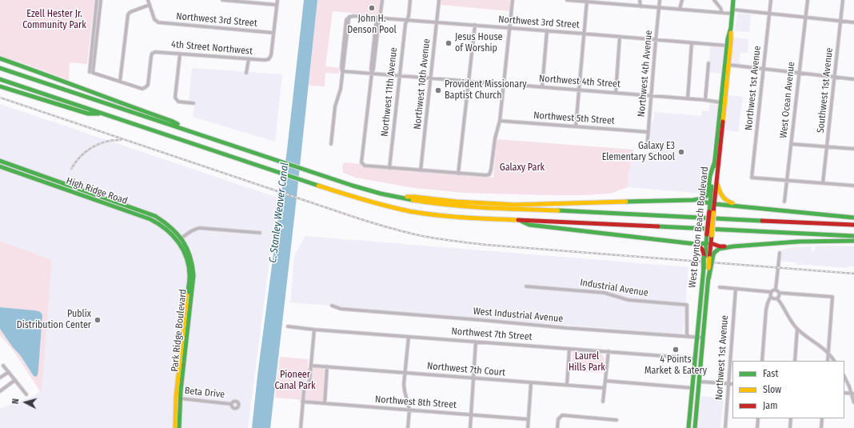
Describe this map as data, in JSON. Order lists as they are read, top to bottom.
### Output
{
  "streets": {
    "main road": ["High Ridge Road", "West Boynton Beach Boulevard", "Park Ridge Boulevard"],
    "street": [
      "Northwest 3rd Street",
      "4th Street Northwest",
      "Northwest 4th Avenue",
      "Northwest 4th Street",
      "Northwest 10th Avenue",
      "Northwest 1st Avenue",
      "Southwest 1st Avenue",
      "Northwest 11th Avenue",
      "West Ocean Avenue",
      "Northwest 5th Street",
      "Industrial Avenue",
      "West Industrial Avenue",
      "Northwest 7th Street",
      "Northwest 7th Court",
      "Beta Drive",
      "Northwest 8th Street"
    ]
  },
  "crossings": [
    ["Northwest 3rd Street", "4th Street Northwest"],
    ["Northwest 3rd Street", "Northwest 4th Avenue"],
    ["Northwest 3rd Street", "Northwest 4th Street"],
    ["Northwest 3rd Street", "Northwest 10th Avenue"],
    ["Northwest 3rd Street", "Northwest 11th Avenue"],
    ["Northwest 3rd Street", "West Boynton Beach Boulevard"],
    ["Northwest 4th Avenue", "Northwest 4th Street"],
    ["Northwest 4th Avenue", "Northwest 5th Street"],
    ["Northwest 4th Street", "Northwest 10th Avenue"],
    ["Northwest 4th Street", "Northwest 11th Avenue"],
    ["Northwest 4th Street", "West Boynton Beach Boulevard"],
    ["Northwest 1st Avenue", "West Ocean Avenue"],
    ["High Ridge Road", "Park Ridge Boulevard"],
    ["West Boynton Beach Boulevard", "West Industrial Avenue"],
    ["West Boynton Beach Boulevard", "Northwest 7th Street"],
    ["Industrial Avenue", "West Industrial Avenue"],
    ["Park Ridge Boulevard", "Beta Drive"]
  ],
  "water": ["C. Stanley Weaver Canal"],
  "parks": [
    "Ezell Hester Jr. Community Park",
    "Galaxy Park",
    "Laurel Hills Park",
    "Pioneer Canal Park"
  ],
  "places": [
    "John H. Denson Pool",
    "Jesus House of Worship",
    "Provident Missionary Baptist Church",
    "Galaxy E3 Elementary School",
    "Publix Distribution Center",
    "4 Points Market & Eatery"
  ],
  "legend": ["Fast", "Slow", "Jam"],
  "north": "left"
}
